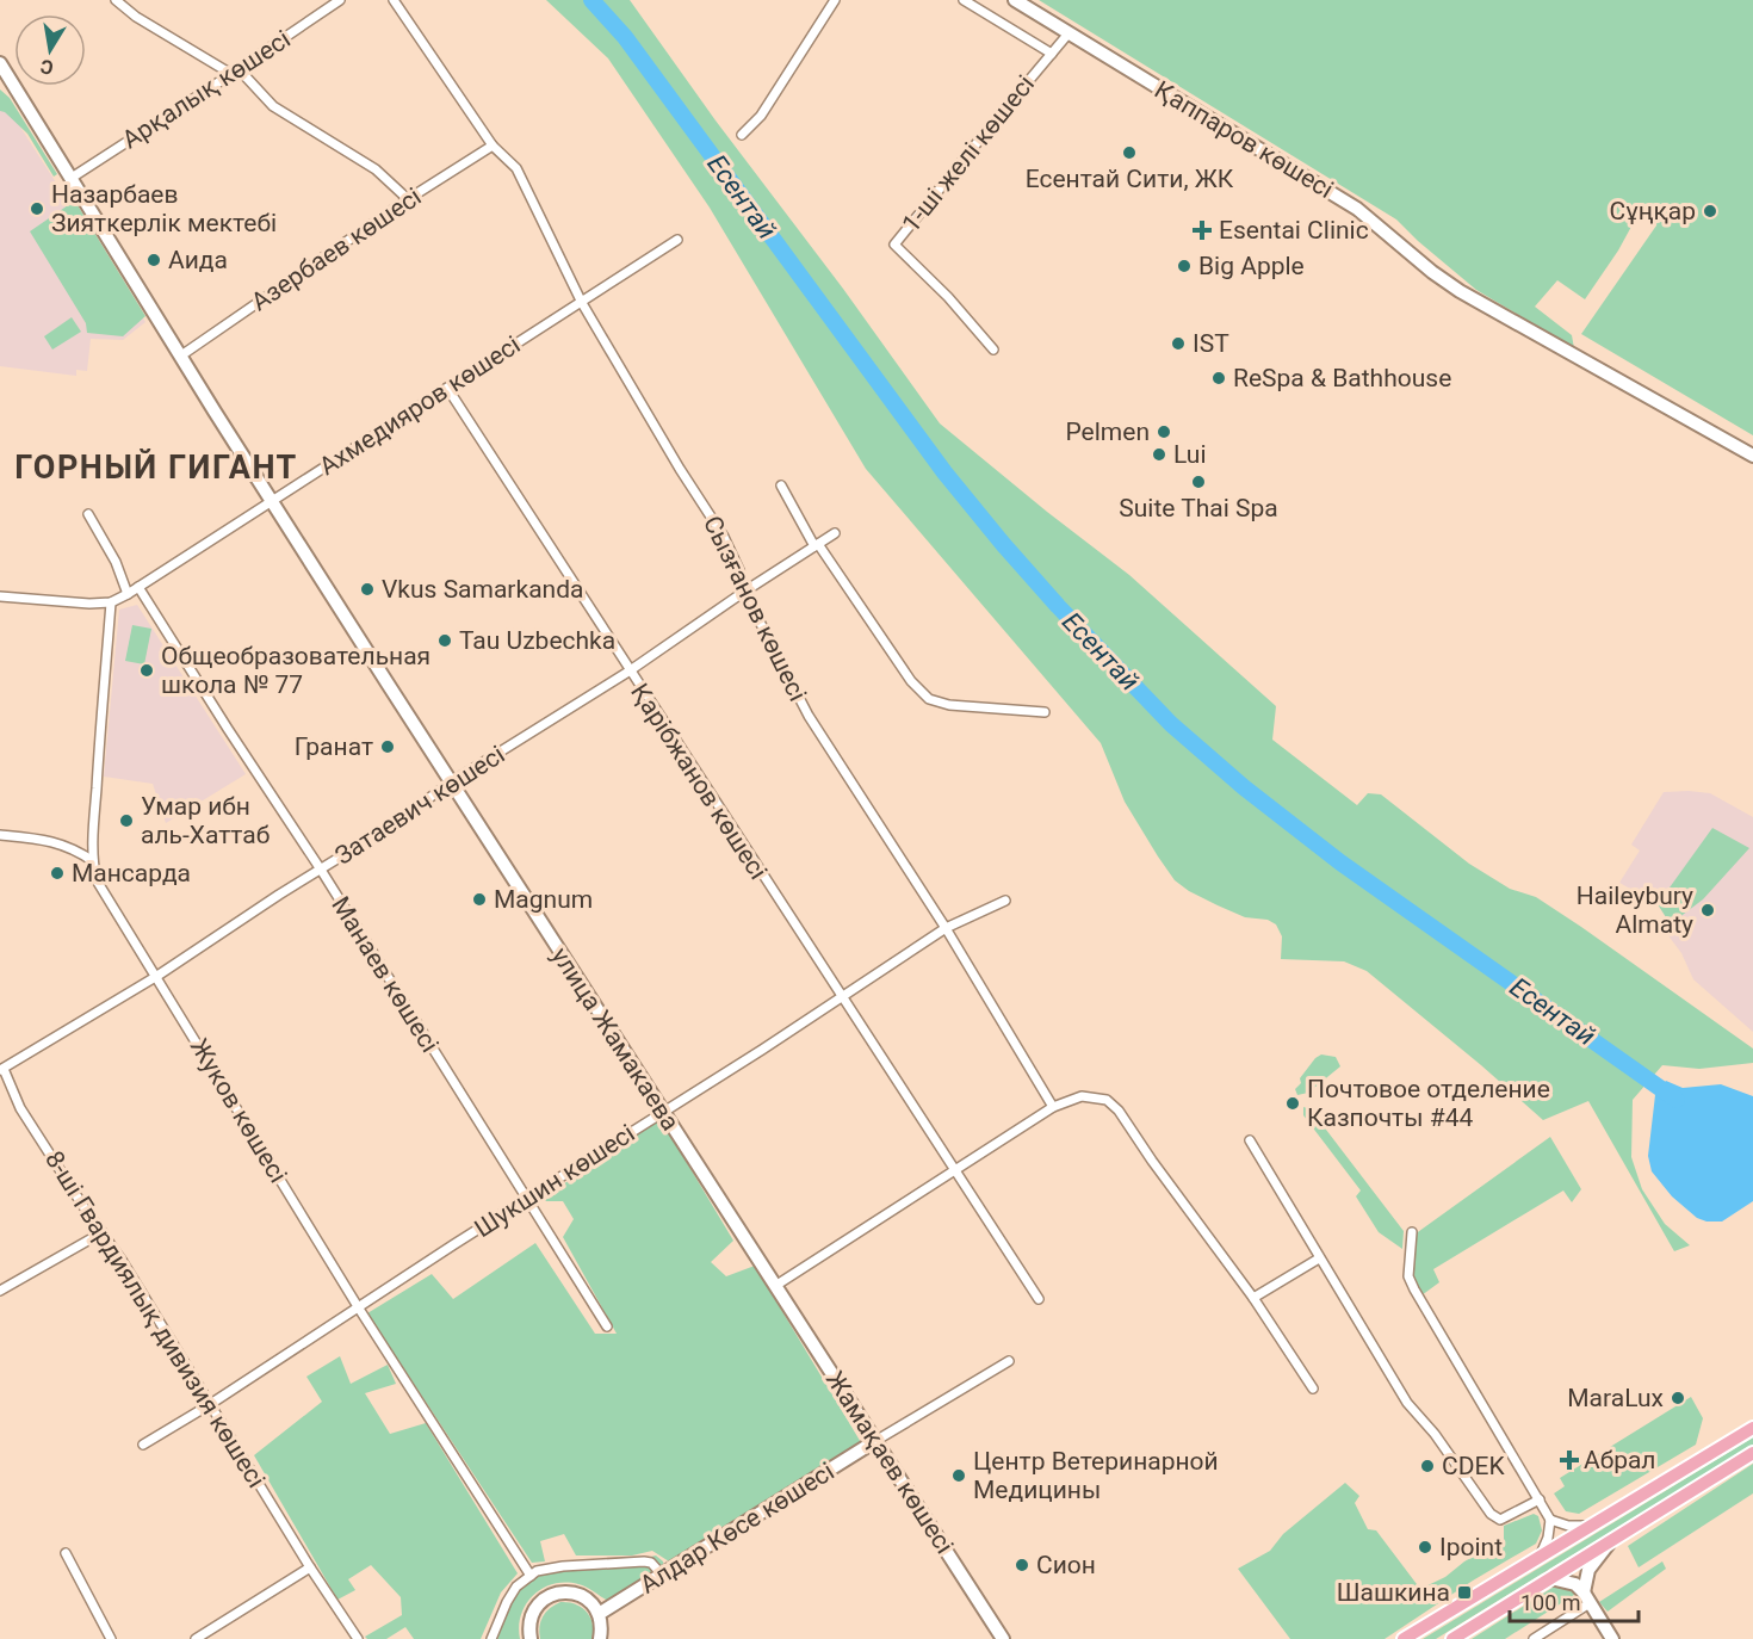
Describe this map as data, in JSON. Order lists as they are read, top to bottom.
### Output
{
  "streets": {
    "street": [
      "Арқалық көшесі",
      "Қаппаров көшесі",
      "1-ші желі көшесі",
      "Азербаев көшесі",
      "Ахмедияров көшесі",
      "Сызғанов көшесі",
      "Қарібжанов көшесі",
      "Затаевич көшесі",
      "Манаев көшесі",
      "улица Жамакаева",
      "Жуков көшесі",
      "Шукшин көшесі",
      "8-ші Гвардиялық дивизия көшесі",
      "Жамақаев көшесі",
      "Алдар Көсе көшесі"
    ]
  },
  "crossings": [
    ["Арқалық көшесі", "улица Жамакаева"],
    ["Азербаев көшесі", "Сызғанов көшесі"],
    ["Азербаев көшесі", "улица Жамакаева"],
    ["Ахмедияров көшесі", "Сызғанов көшесі"],
    ["Ахмедияров көшесі", "Қарібжанов көшесі"],
    ["Ахмедияров көшесі", "Манаев көшесі"],
    ["Ахмедияров көшесі", "улица Жамакаева"],
    ["Ахмедияров көшесі", "Жуков көшесі"],
    ["Сызғанов көшесі", "Затаевич көшесі"],
    ["Сызғанов көшесі", "Шукшин көшесі"],
    ["Қарібжанов көшесі", "Затаевич көшесі"],
    ["Қарібжанов көшесі", "Шукшин көшесі"],
    ["Затаевич көшесі", "Манаев көшесі"],
    ["Затаевич көшесі", "улица Жамакаева"],
    ["Затаевич көшесі", "Жуков көшесі"],
    ["Затаевич көшесі", "8-ші Гвардиялық дивизия көшесі"],
    ["Манаев көшесі", "Шукшин көшесі"],
    ["улица Жамакаева", "Шукшин көшесі"],
    ["улица Жамакаева", "Жамақаев көшесі"],
    ["Жуков көшесі", "Шукшин көшесі"],
    ["Шукшин көшесі", "8-ші Гвардиялық дивизия көшесі"],
    ["Жамақаев көшесі", "Алдар Көсе көшесі"]
  ],
  "districts": ["ГОРНЫЙ ГИГАНТ"],
  "water": ["Есентай"],
  "places": {
    "other": [
      "Есентай Сити, ЖК",
      "Назарбаев Зияткерлік мектебі",
      "Сұңқар",
      "Аида",
      "Big Apple",
      "IST",
      "ReSpa & Bathhouse",
      "Pelmen",
      "Lui",
      "Suite Thai Spa",
      "Vkus Samarkanda",
      "Tau Uzbechka",
      "Общеобразовательная школа № 77",
      "Гранат",
      "Умар ибн аль-Хаттаб",
      "Мансарда",
      "Magnum",
      "Haileybury Almaty",
      "Почтовое отделение Казпочты #44",
      "MaraLux",
      "CDEK",
      "Центр Ветеринарной Медицины",
      "Ipoint",
      "Сион"
    ],
    "health": ["Esentai Clinic", "Абрал"],
    "transit": ["Шашкина"]
  },
  "scale_bar": "100 m",
  "north": "bottom"
}
